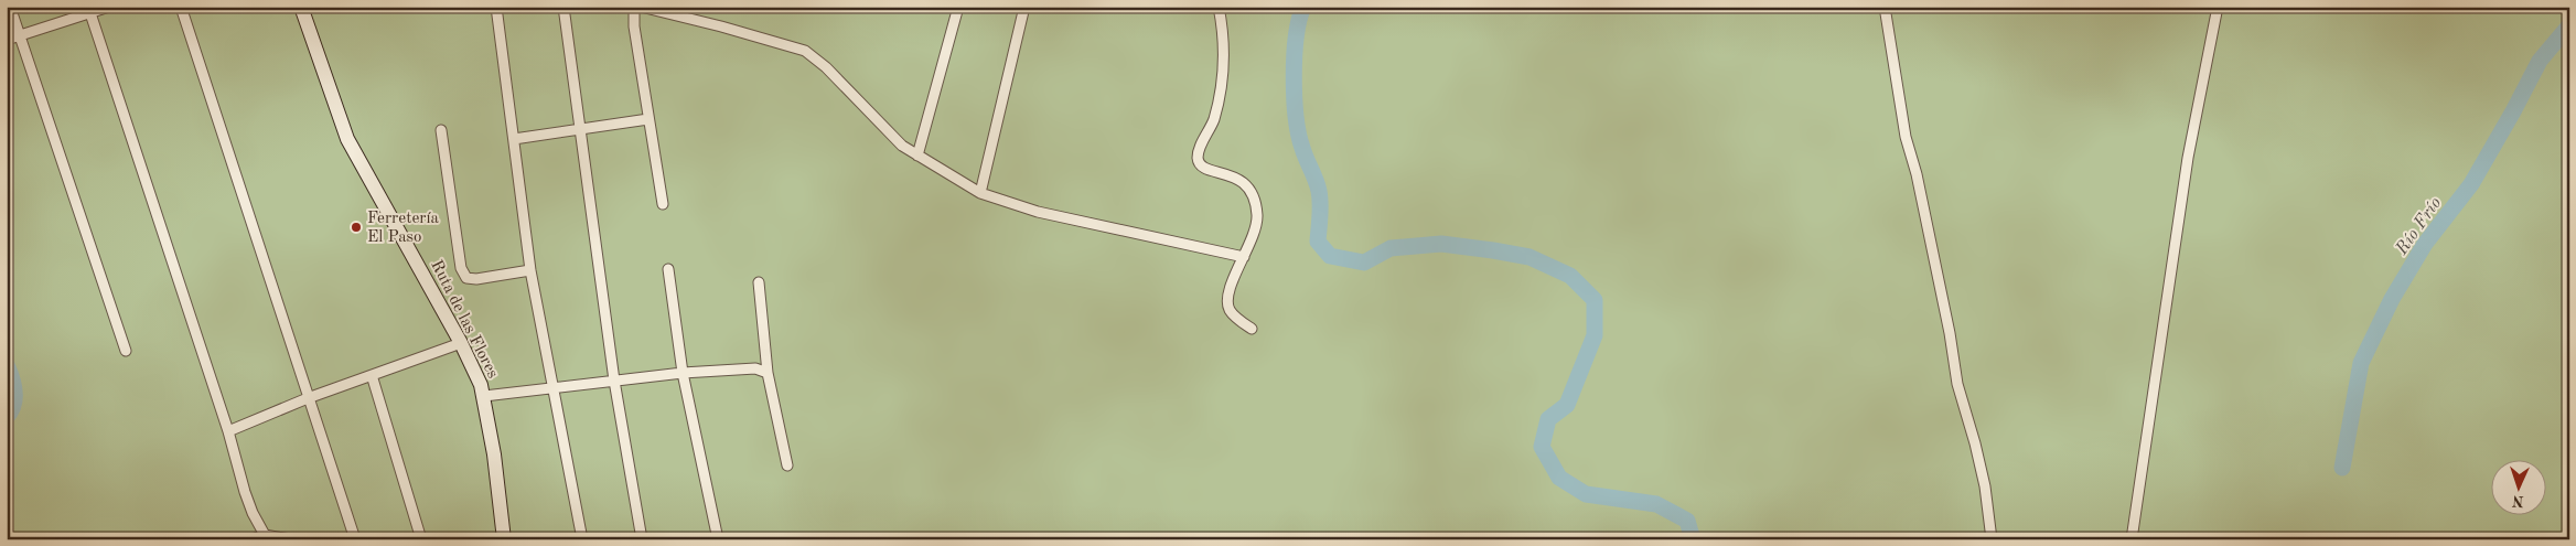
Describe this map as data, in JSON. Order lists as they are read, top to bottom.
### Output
{
  "streets": {
    "main road": ["Ruta de las Flores"]
  },
  "water": ["Río Frío"],
  "places": ["Ferretería El Paso"],
  "north": "bottom"
}
